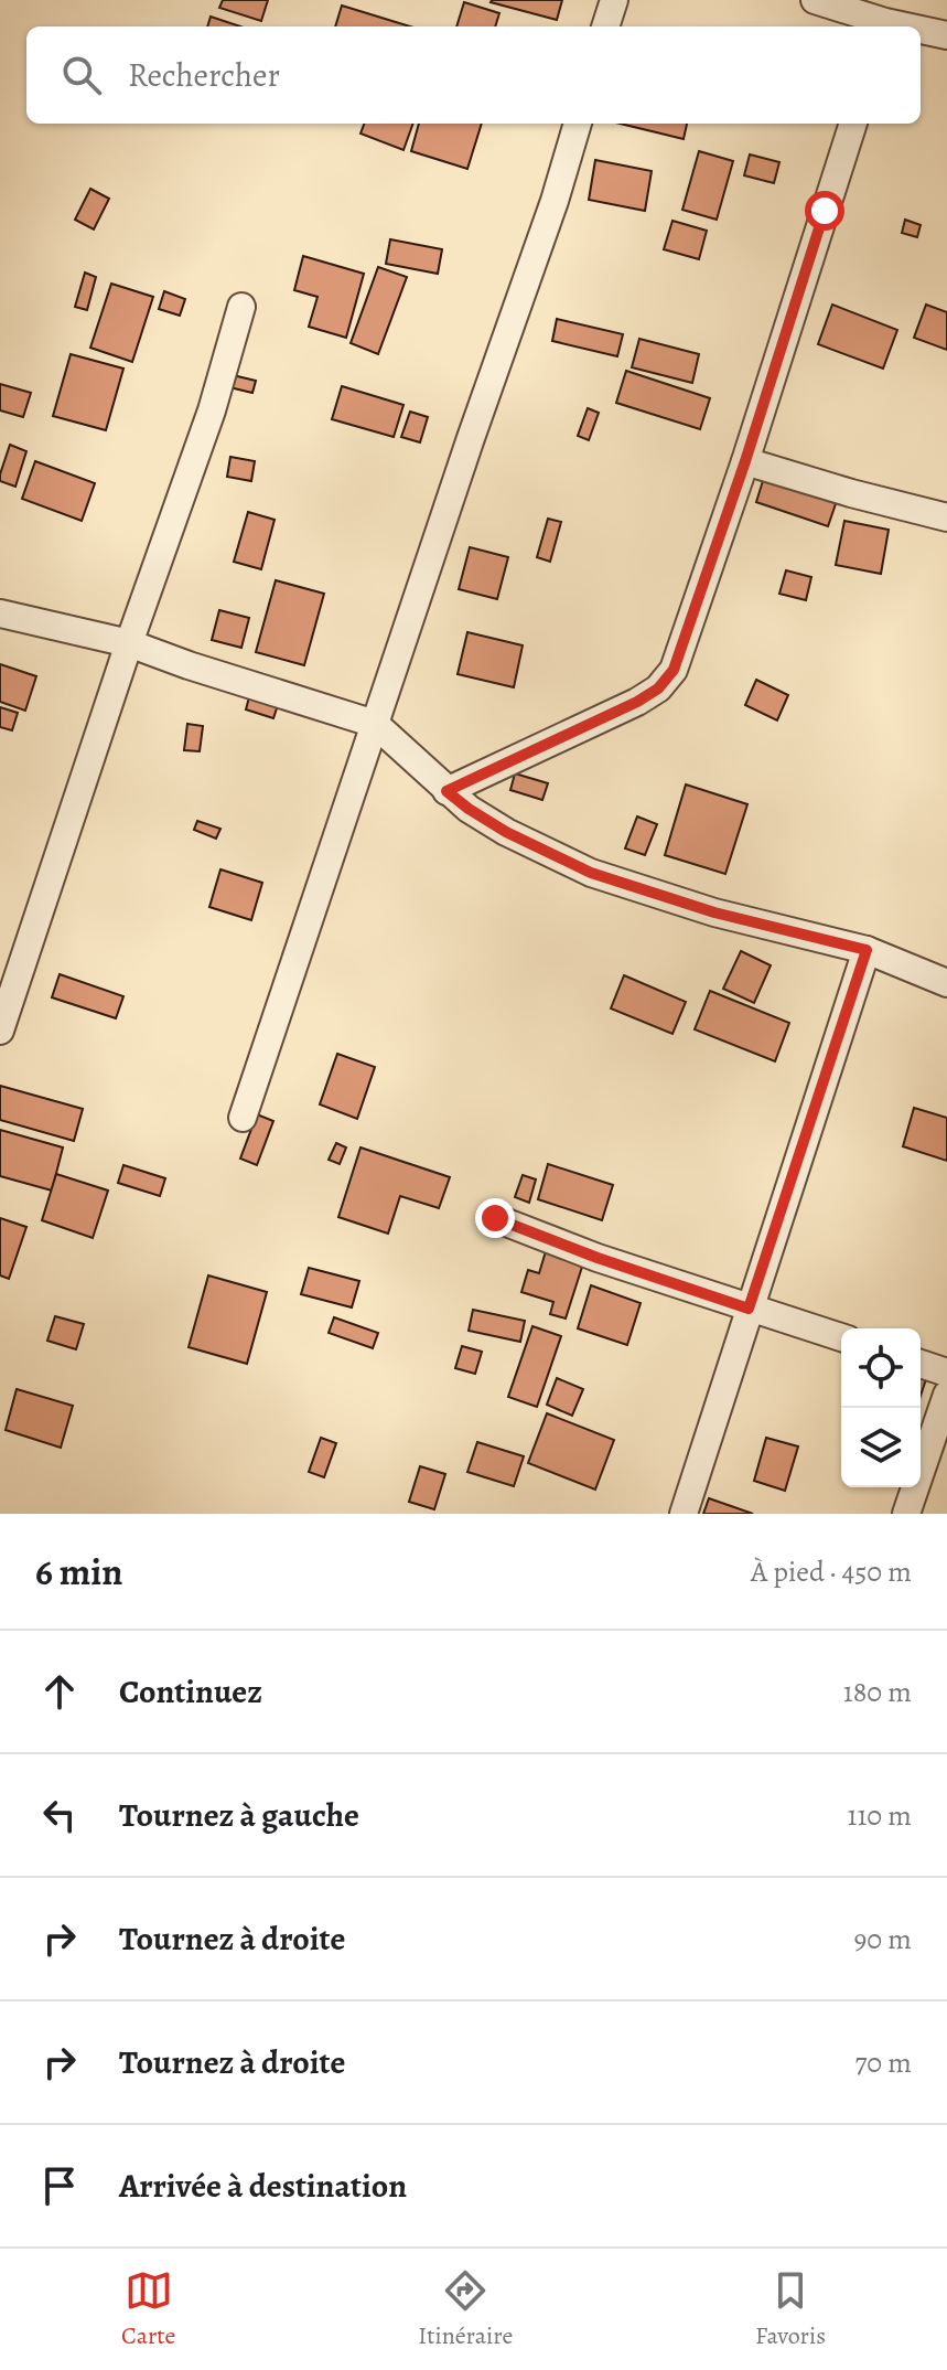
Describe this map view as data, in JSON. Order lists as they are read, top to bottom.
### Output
{
  "page": {
    "search": "Rechercher",
    "heading": ["6 min", "À pied · 450 m"],
    "list": [
      ["Continuez", "180 m"],
      ["Tournez à gauche", "110 m"],
      ["Tournez à droite", "90 m"],
      ["Tournez à droite", "70 m"],
      "Arrivée à destination"
    ],
    "nav": ["Carte", "Itinéraire", "Favoris"]
  }
}
